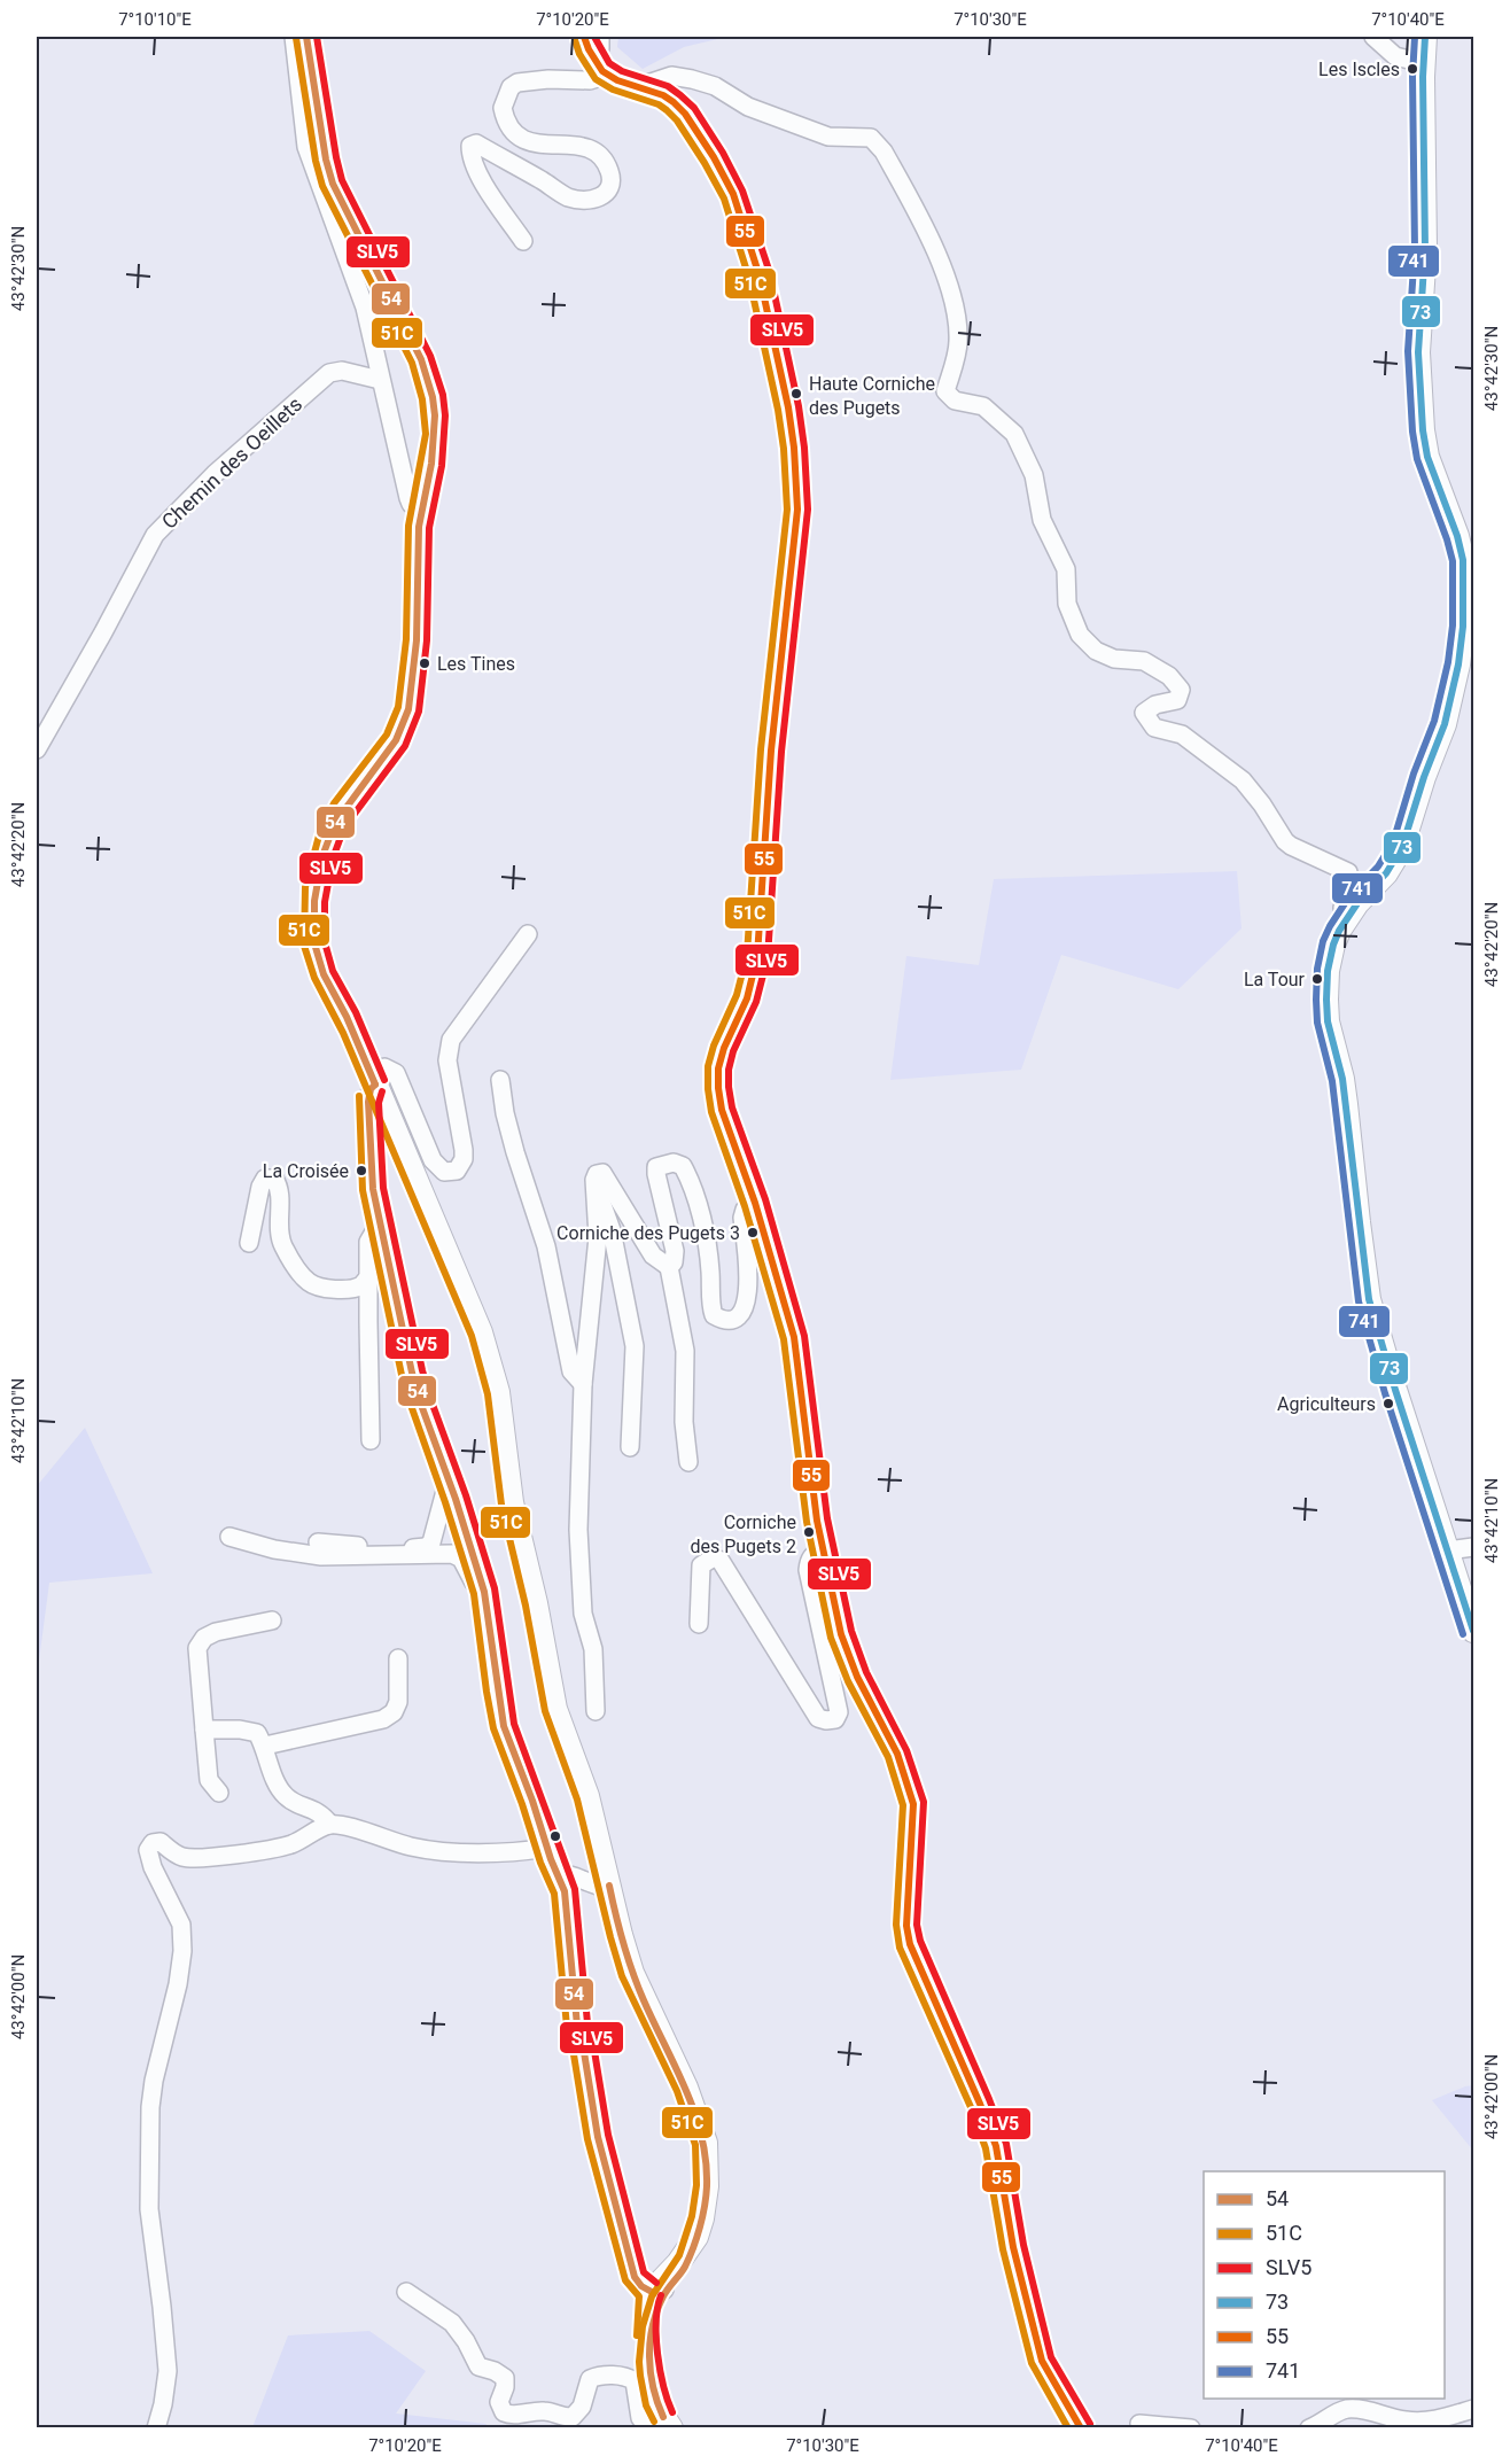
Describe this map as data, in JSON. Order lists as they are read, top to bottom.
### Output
{
  "streets": {
    "street": ["Chemin des Oeillets"]
  },
  "places": [
    "Les Iscles",
    "Haute Corniche des Pugets",
    "Les Tines",
    "La Tour",
    "La Croisée",
    "Corniche des Pugets 3",
    "Agriculteurs",
    "Corniche des Pugets 2"
  ],
  "lines": [
    "transit line 54",
    "transit line SLV5",
    "transit line 73",
    "transit line 55",
    "transit line 741",
    "transit line 51C"
  ],
  "legend": [
    "54",
    "51C",
    "SLV5",
    "73",
    "55",
    "741"
  ],
  "coordinates": [
    "7°10'10\"E",
    "7°10'20\"E",
    "7°10'30\"E",
    "7°10'40\"E",
    "43°42'30\"N",
    "43°42'20\"N",
    "43°42'10\"N",
    "43°42'00\"N"
  ]
}
